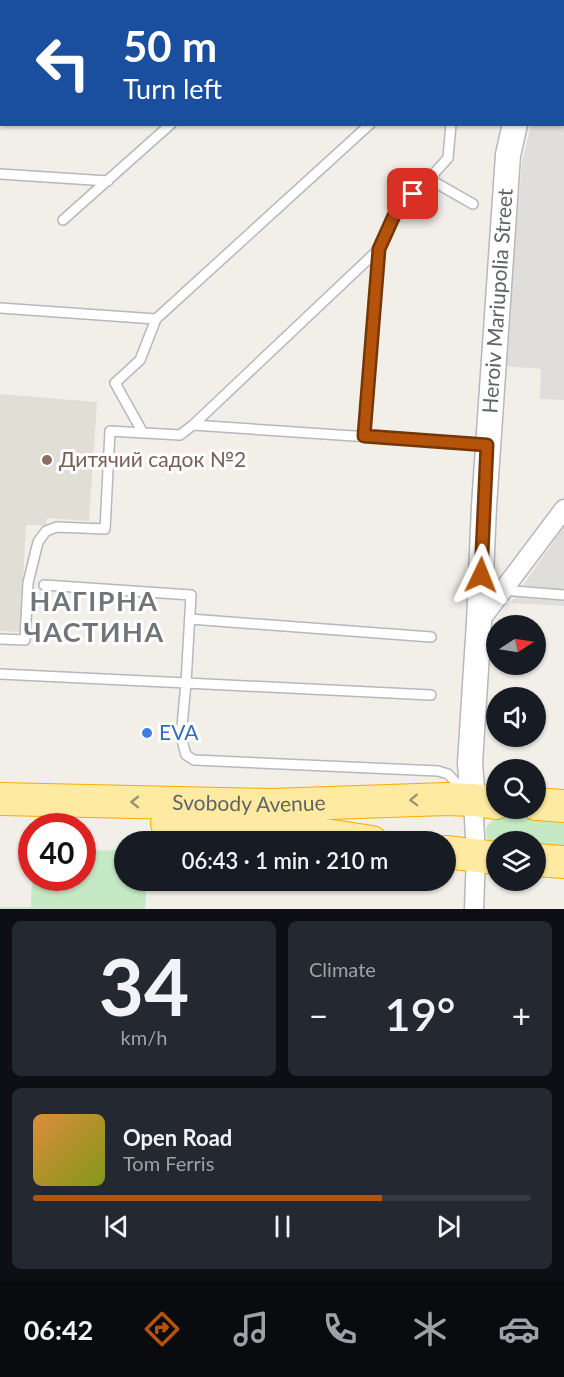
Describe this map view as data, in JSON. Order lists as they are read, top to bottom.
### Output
{
  "streets": {
    "highway": ["Svobody Avenue"],
    "street": ["Heroiv Mariupolia Street"]
  },
  "crossings": [
    ["Heroiv Mariupolia Street", "Svobody Avenue"]
  ],
  "districts": ["НАГІРНА ЧАСТИНА"],
  "places": ["Дитячий садок №2", "EVA"],
  "north": "right",
  "page": {
    "turn": ["50 m", "Turn left"],
    "limit": "40",
    "trip": "06:43 · 1 min · 210 m",
    "tile": [
      ["34", "km/h"],
      "Climate"
    ],
    "heat": ["−", "19°", "+"],
    "song": ["Open Road", "Tom Ferris"],
    "tabs": "06:42"
  }
}
